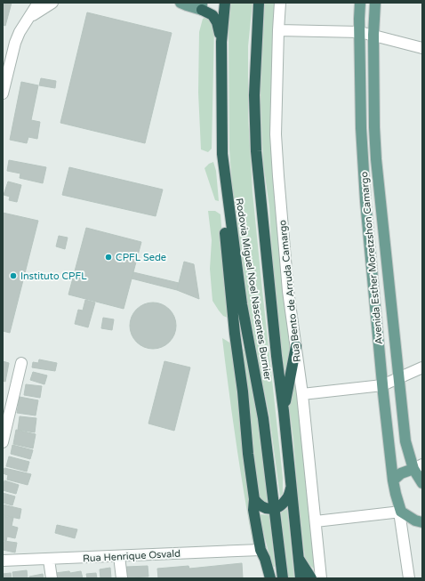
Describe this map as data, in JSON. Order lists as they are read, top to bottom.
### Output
{
  "streets": {
    "highway": ["Rodovia Miguel Noel Nascentes Burnier"],
    "main road": ["Avenida Esther Moretzshon Camargo"],
    "street": ["Rua Bento de Arruda Camargo", "Rua Henrique Osvald"]
  },
  "places": ["CPFL Sede", "Instituto CPFL"]
}
